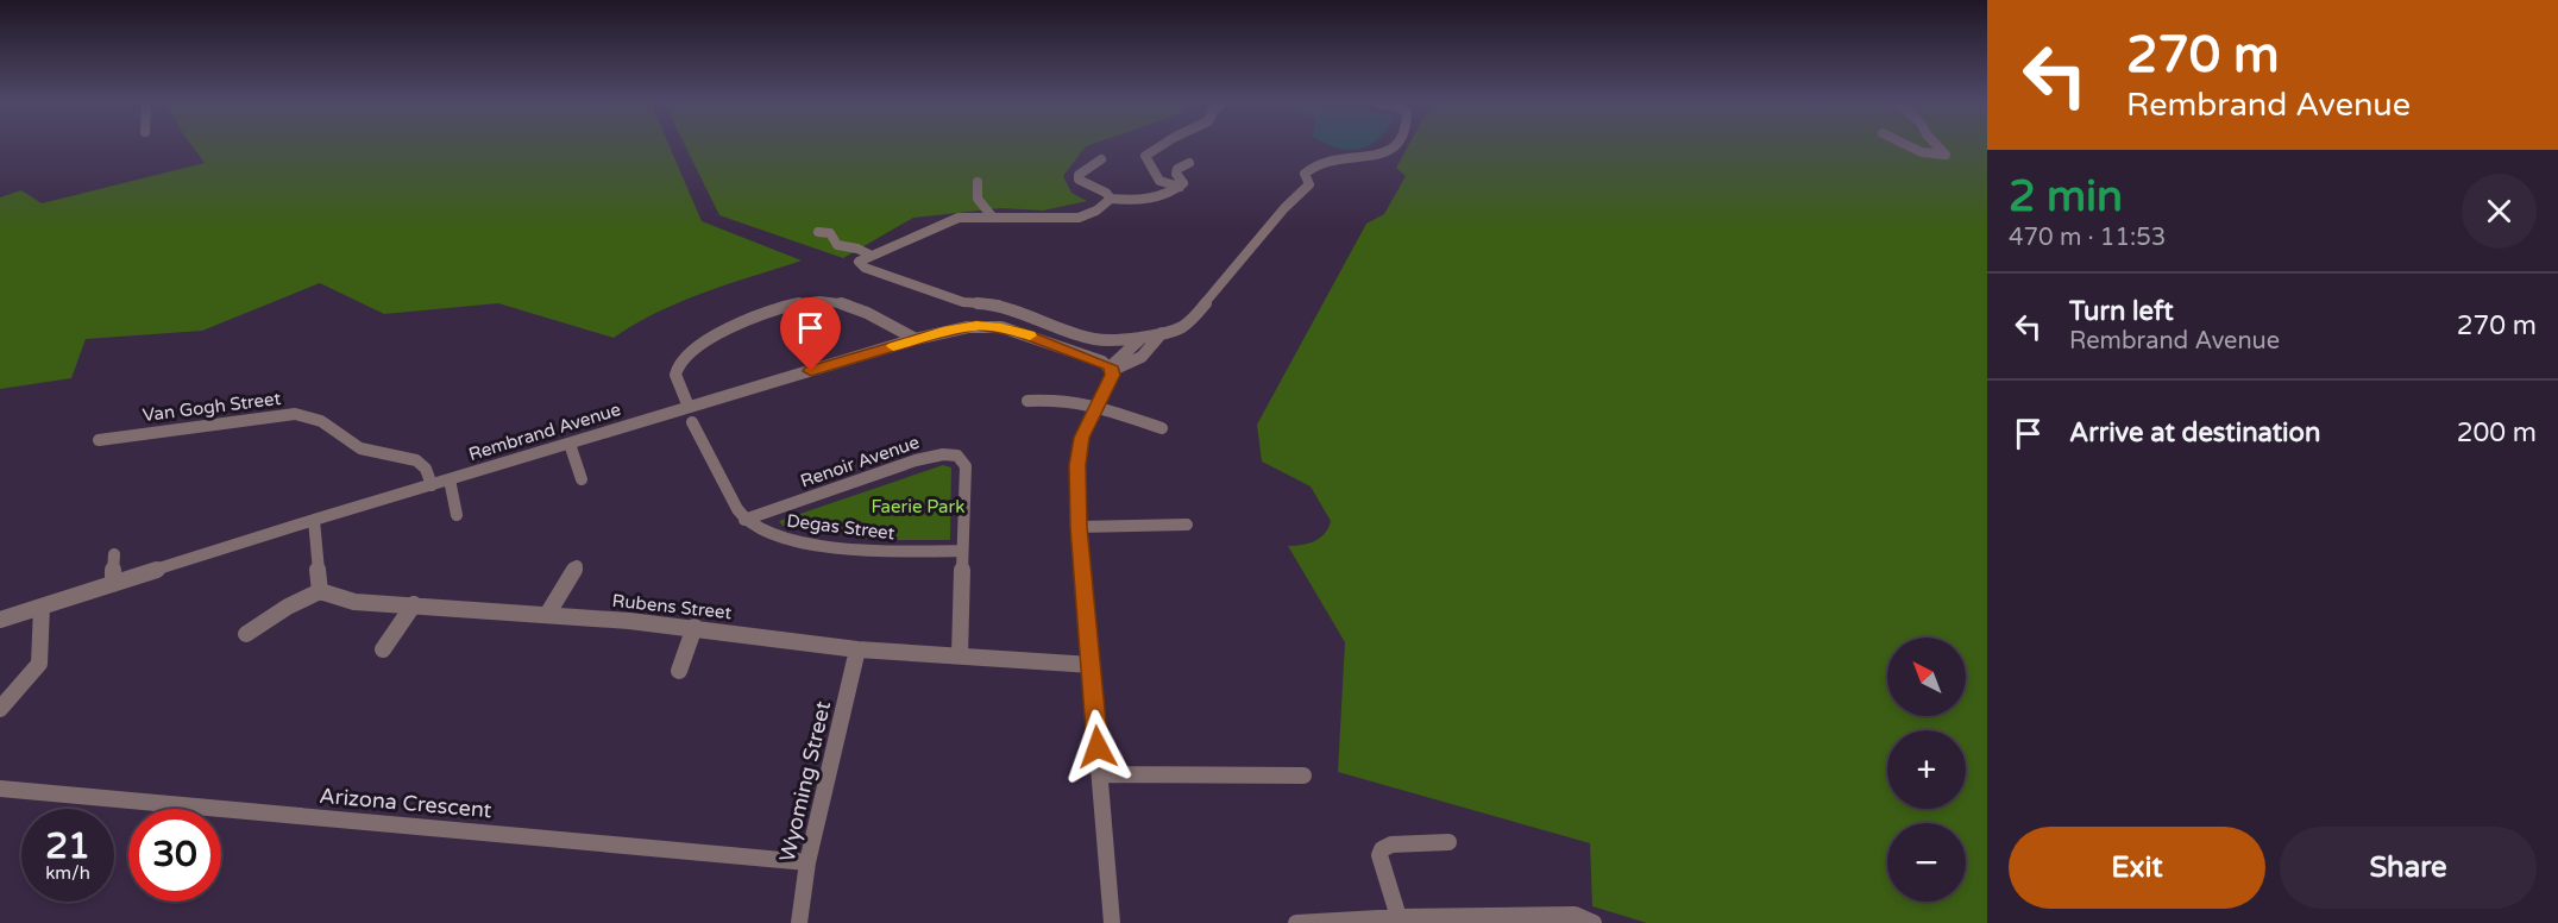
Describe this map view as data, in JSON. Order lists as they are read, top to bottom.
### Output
{
  "streets": {
    "street": [
      "Van Gogh Street",
      "Rembrand Avenue",
      "Renoir Avenue",
      "Degas Street",
      "Rubens Street",
      "Wyoming Street",
      "Arizona Crescent"
    ]
  },
  "crossings": [
    ["Van Gogh Street", "Rembrand Avenue"],
    ["Renoir Avenue", "Degas Street"],
    ["Renoir Avenue", "Rubens Street"],
    ["Rubens Street", "Wyoming Street"],
    ["Wyoming Street", "Arizona Crescent"]
  ],
  "parks": ["Faerie Park"],
  "north": "top left",
  "page": {
    "turn": ["270 m", "Rembrand Avenue"],
    "heading": ["2 min", "470 m · 11:53"],
    "list": [
      {
        "name": "Turn left",
        "note": "Rembrand Avenue",
        "value": "270 m"
      },
      {
        "name": "Arrive at destination",
        "value": "200 m"
      }
    ],
    "map_buttons": ["+", "−"],
    "speed": "21 km/h",
    "limit": "30",
    "buttons": ["Exit", "Share"]
  }
}
